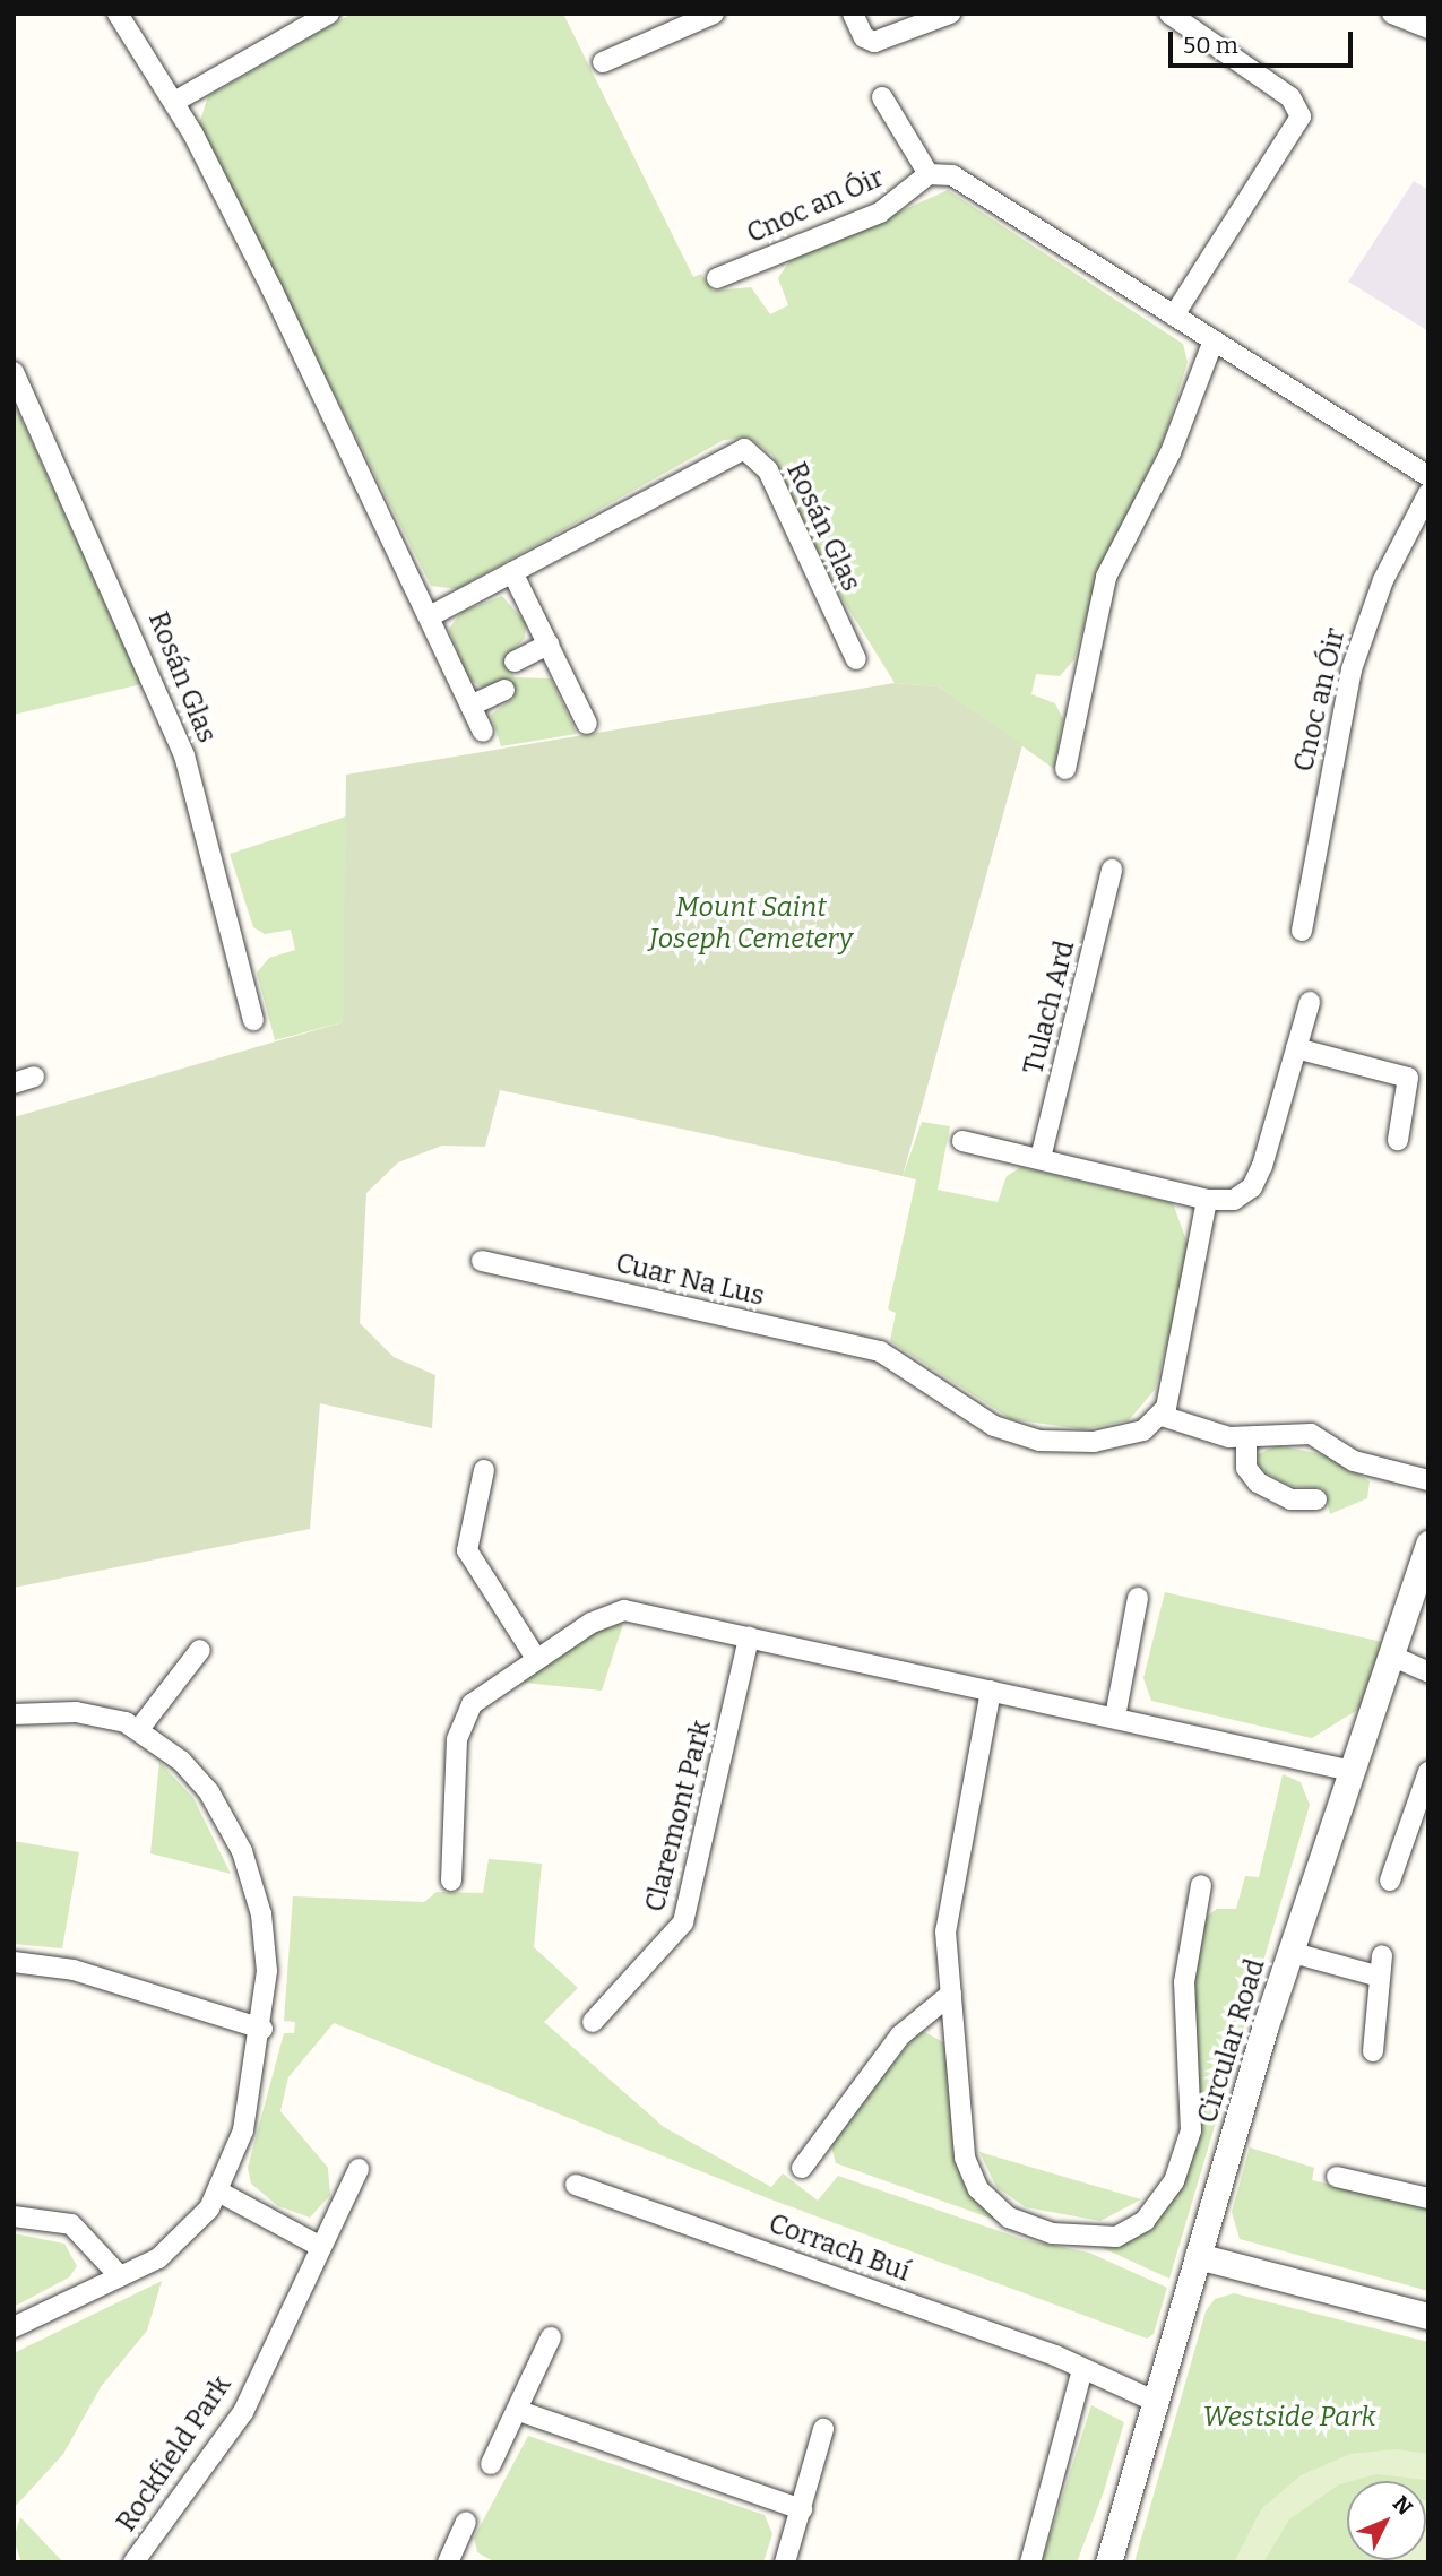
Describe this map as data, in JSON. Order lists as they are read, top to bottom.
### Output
{
  "streets": {
    "street": [
      "Cnoc an Óir",
      "Rosán Glas",
      "Tulach Ard",
      "Cuar Na Lus",
      "Claremont Park",
      "Circular Road",
      "Corrach Buí",
      "Rockfield Park"
    ]
  },
  "crossings": [
    ["Circular Road", "Corrach Buí"]
  ],
  "parks": ["Mount Saint Joseph Cemetery", "Westside Park"],
  "scale_bar": "50 m",
  "north": "top right"
}
